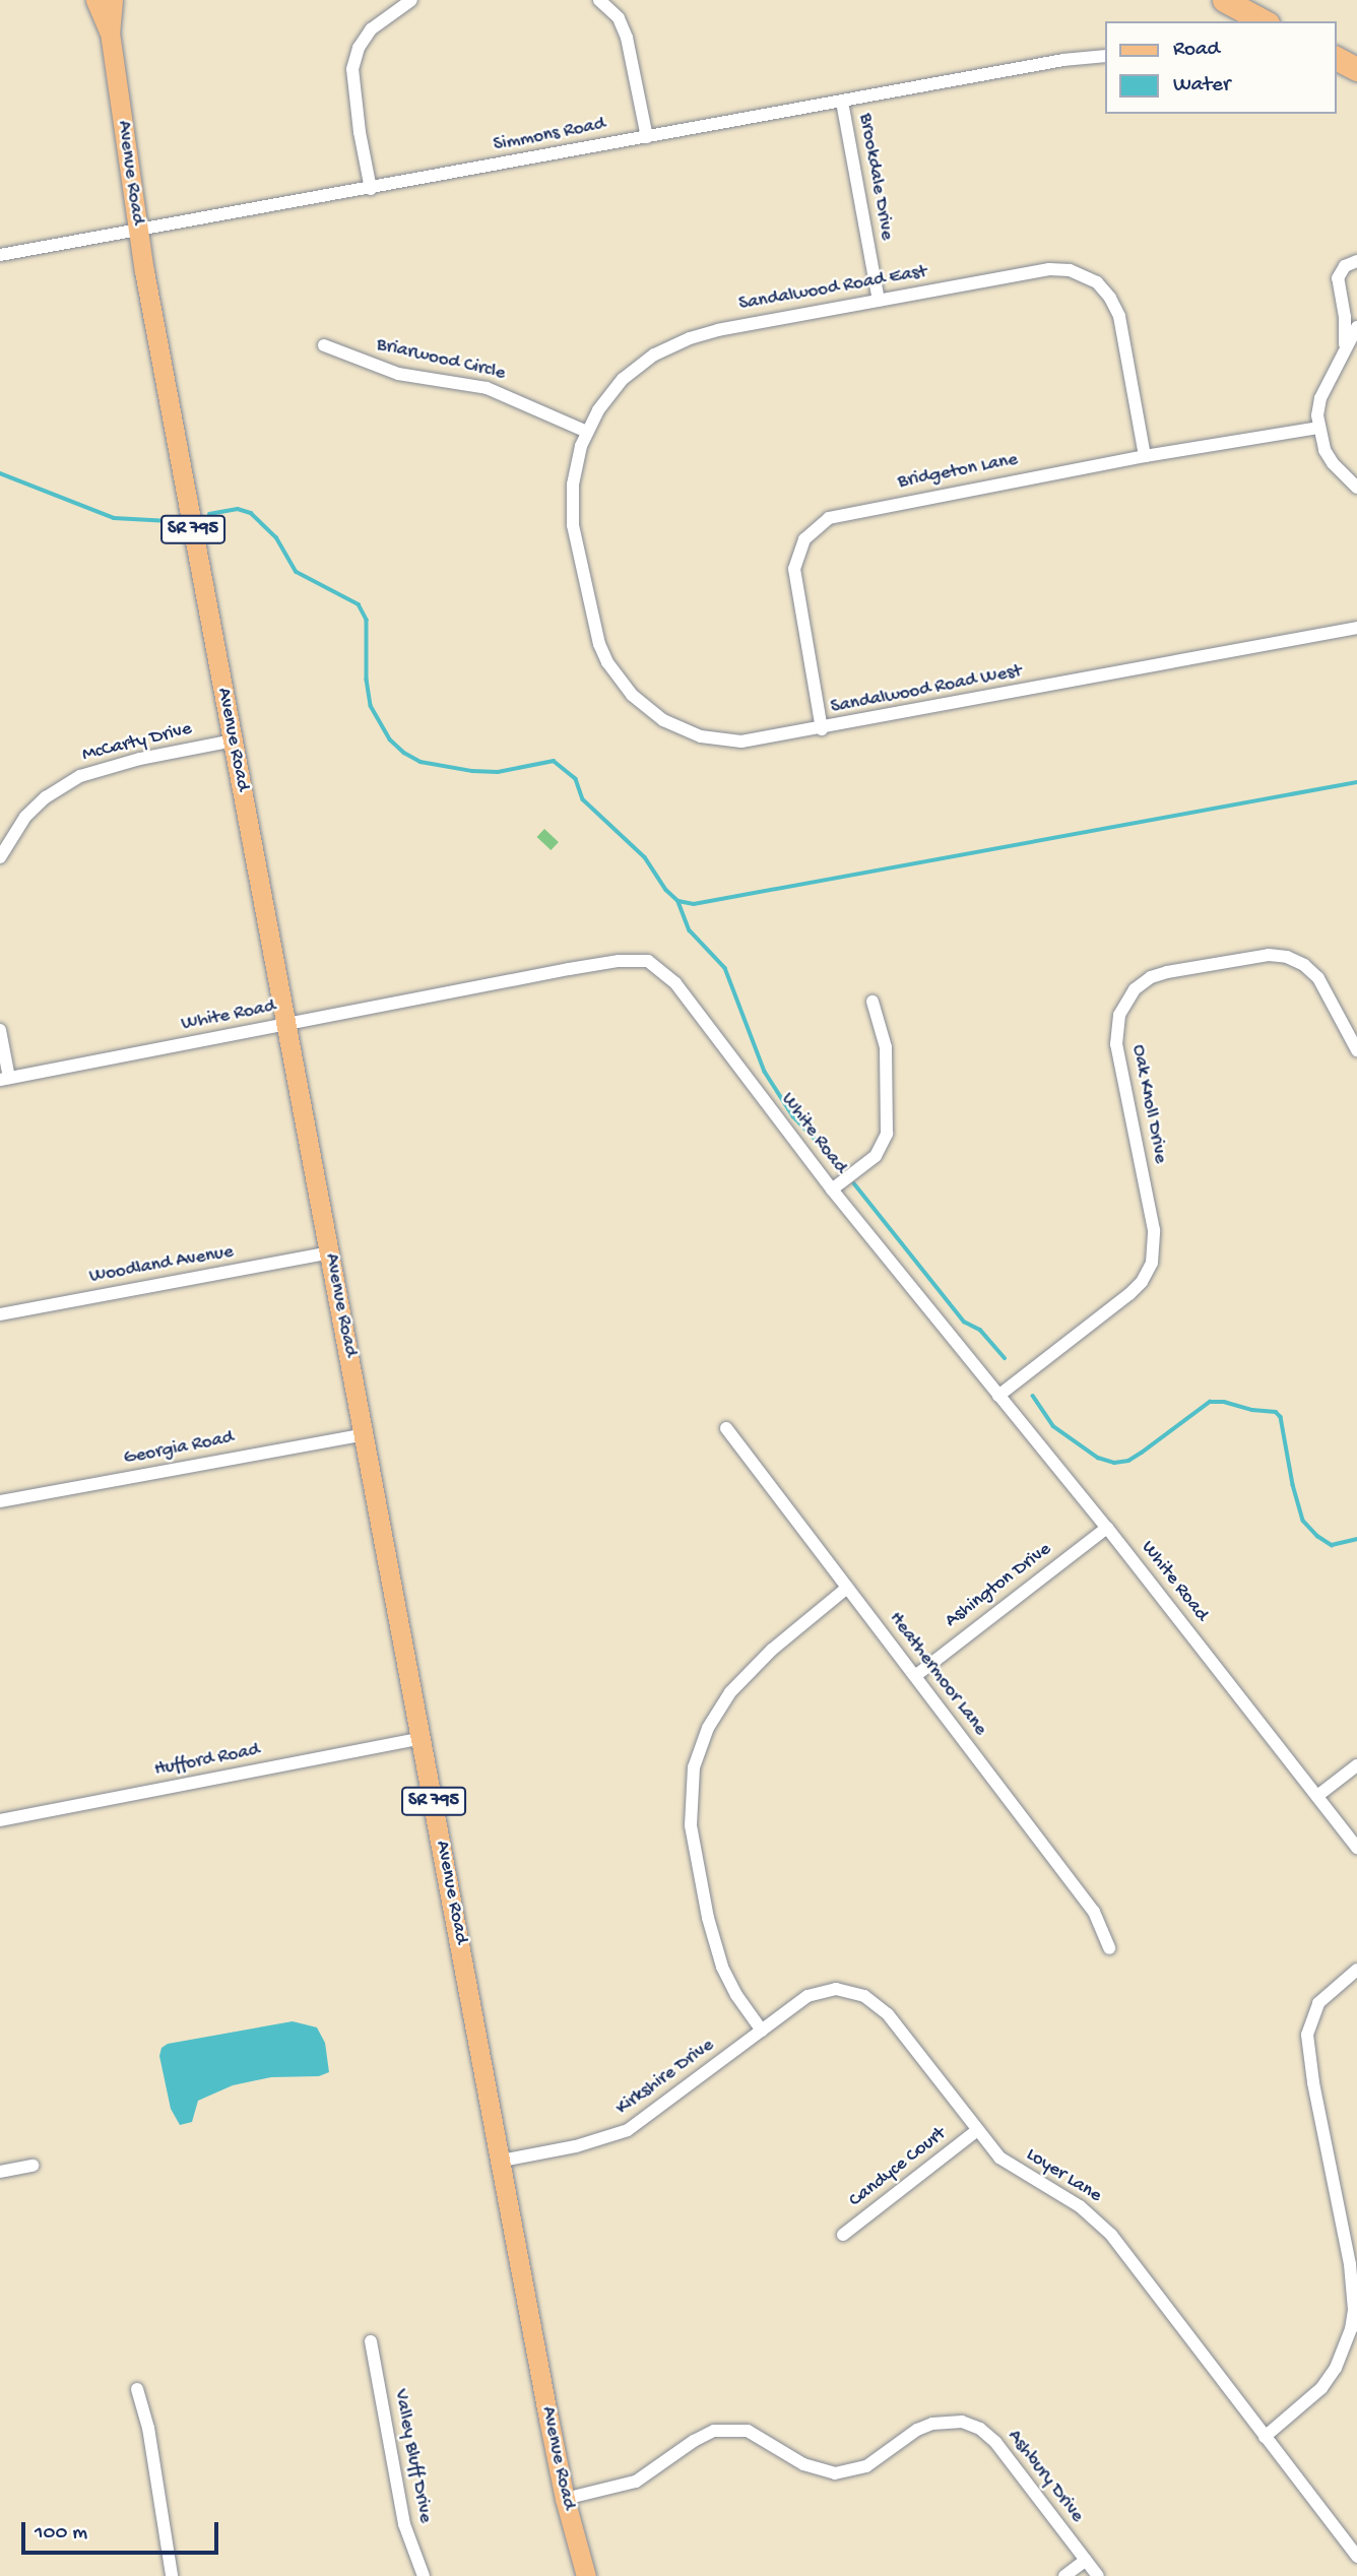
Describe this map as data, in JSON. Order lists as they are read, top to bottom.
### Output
{
  "streets": {
    "main road": ["Avenue Road", "SR 795"],
    "street": [
      "Simmons Road",
      "Brookdale Drive",
      "Sandalwood Road East",
      "Briarwood Circle",
      "Bridgeton Lane",
      "Sandalwood Road West",
      "McCarty Drive",
      "White Road",
      "Oak Knoll Drive",
      "Woodland Avenue",
      "Georgia Road",
      "Ashington Drive",
      "Heathermoor Lane",
      "Hufford Road",
      "Kirkshire Drive",
      "Candyce Court",
      "Loyer Lane",
      "Valley Bluff Drive",
      "Ashbury Drive"
    ]
  },
  "crossings": [
    ["Simmons Road", "Avenue Road"],
    ["Simmons Road", "Brookdale Drive"],
    ["Avenue Road", "McCarty Drive"],
    ["Avenue Road", "White Road"],
    ["Avenue Road", "Woodland Avenue"],
    ["Avenue Road", "Georgia Road"],
    ["Avenue Road", "Hufford Road"],
    ["Avenue Road", "Kirkshire Drive"],
    ["Avenue Road", "Ashbury Drive"],
    ["Brookdale Drive", "Sandalwood Road East"],
    ["Sandalwood Road East", "Briarwood Circle"],
    ["Sandalwood Road East", "Bridgeton Lane"],
    ["Sandalwood Road East", "Sandalwood Road West"],
    ["Bridgeton Lane", "Sandalwood Road West"],
    ["White Road", "Oak Knoll Drive"],
    ["White Road", "Ashington Drive"],
    ["Ashington Drive", "Heathermoor Lane"],
    ["Kirkshire Drive", "Loyer Lane"],
    ["Candyce Court", "Loyer Lane"]
  ],
  "legend": ["Road", "Water"],
  "scale_bar": "100 m"
}
